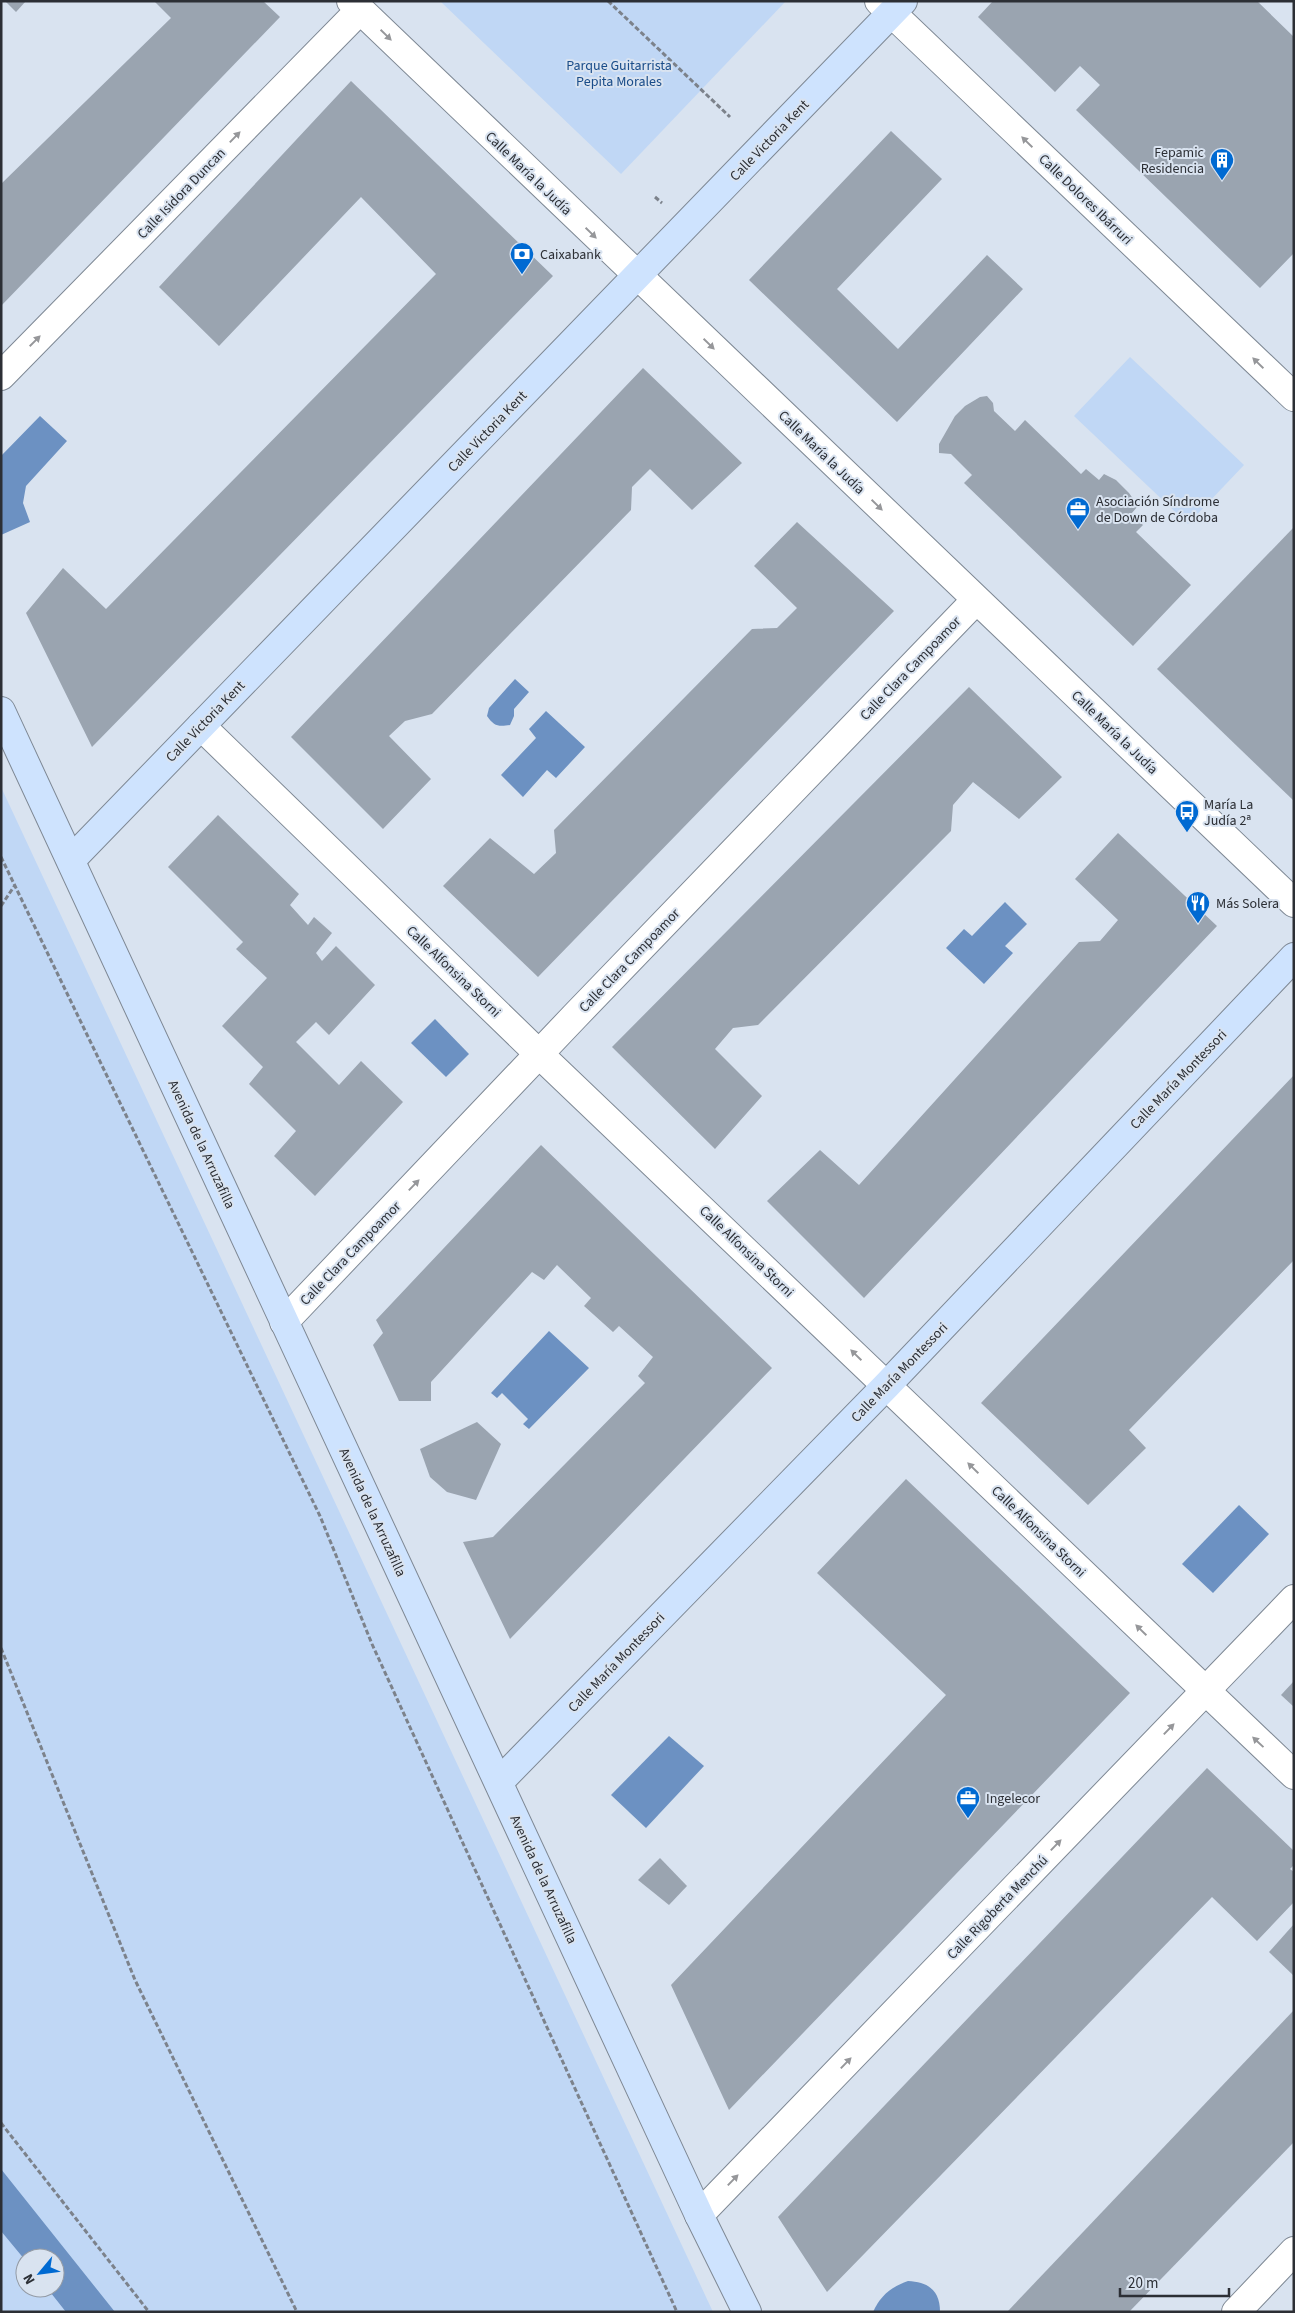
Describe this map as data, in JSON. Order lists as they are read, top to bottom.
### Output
{
  "streets": {
    "main road": ["Calle Victoria Kent", "Calle María Montessori", "Avenida de la Arruzafilla"],
    "street": [
      "Calle María la Judía",
      "Calle Isidora Duncan",
      "Calle Dolores Ibárruri",
      "Calle Clara Campoamor",
      "Calle Alfonsina Storni",
      "Calle Rigoberta Menchú"
    ]
  },
  "crossings": [
    ["Calle Victoria Kent", "Calle María la Judía"],
    ["Calle Victoria Kent", "Calle Dolores Ibárruri"],
    ["Calle Victoria Kent", "Calle Alfonsina Storni"],
    ["Calle Victoria Kent", "Avenida de la Arruzafilla"],
    ["Calle María la Judía", "Calle Isidora Duncan"],
    ["Calle María la Judía", "Calle Clara Campoamor"],
    ["Calle Clara Campoamor", "Calle Alfonsina Storni"],
    ["Calle Clara Campoamor", "Avenida de la Arruzafilla"],
    ["Calle Alfonsina Storni", "Calle María Montessori"],
    ["Calle Alfonsina Storni", "Calle Rigoberta Menchú"],
    ["Calle María Montessori", "Avenida de la Arruzafilla"],
    ["Avenida de la Arruzafilla", "Calle Rigoberta Menchú"]
  ],
  "one_way": [
    "Calle María la Judía",
    "Calle Isidora Duncan",
    "Calle Dolores Ibárruri",
    "Calle Clara Campoamor",
    "Calle Alfonsina Storni",
    "Calle Rigoberta Menchú"
  ],
  "parks": ["Parque Guitarrista Pepita Morales"],
  "places": {
    "building": ["Fepamic Residencia"],
    "bank": ["Caixabank"],
    "office": ["Asociación Síndrome de Down de Córdoba", "Ingelecor"],
    "bus stop": ["María La Judía 2ª"],
    "restaurant": ["Más Solera"]
  },
  "scale_bar": "20 m",
  "north": "bottom left"
}
